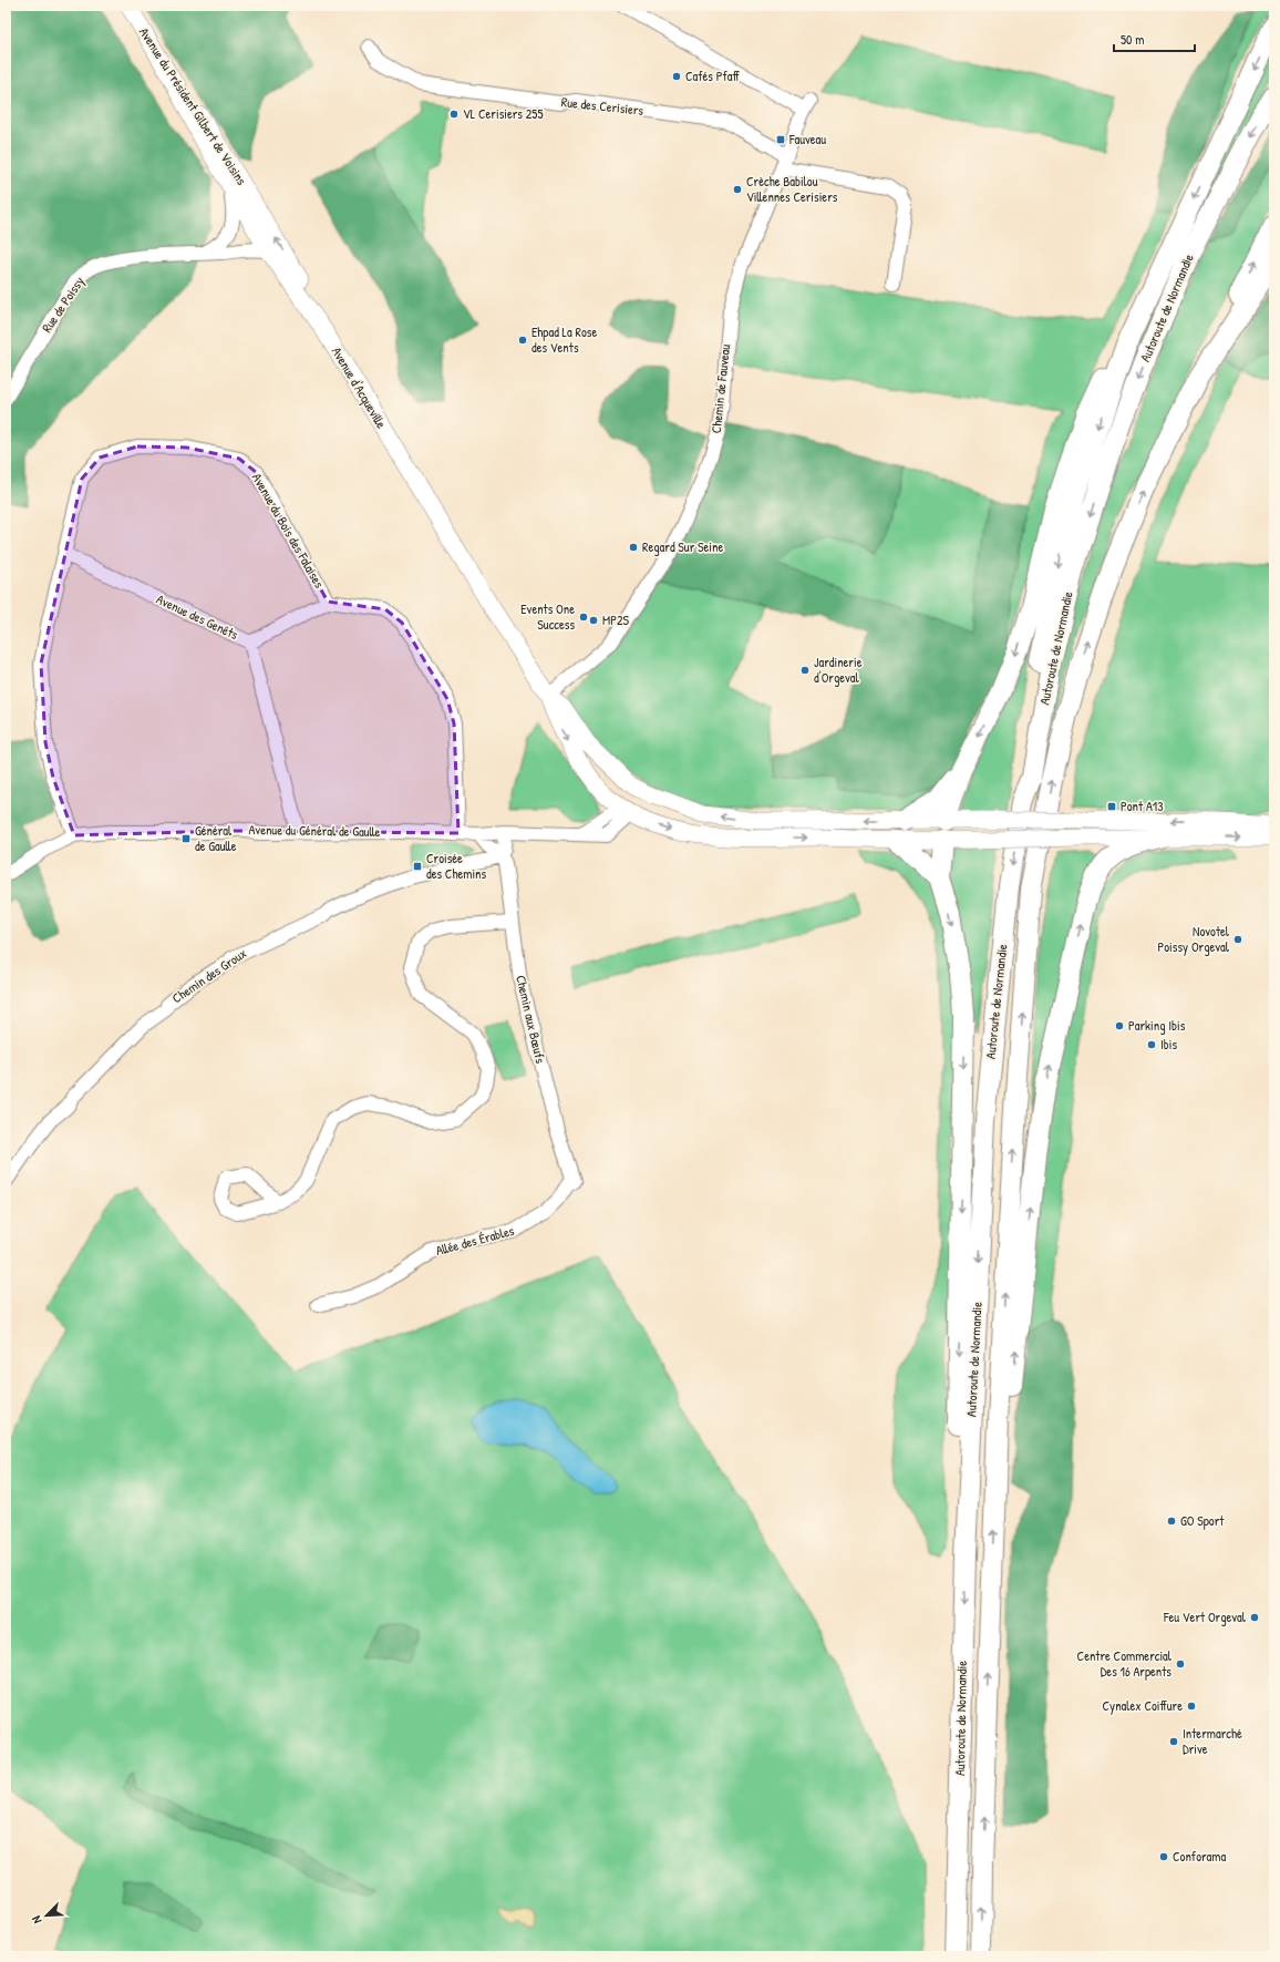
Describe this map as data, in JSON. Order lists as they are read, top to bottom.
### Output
{
  "streets": {
    "highway": ["Autoroute de Normandie"],
    "main road": ["Avenue du Président Gilbert de Voisins", "Avenue d'Acqueville"],
    "street": [
      "Rue des Cerisiers",
      "Rue de Poissy",
      "Chemin de Fauveau",
      "Avenue du Bois des Falaises",
      "Avenue des Genêts",
      "Avenue du Général de Gaulle",
      "Chemin des Groux",
      "Chemin aux Bœufs",
      "Allée des Érables"
    ]
  },
  "crossings": [
    ["Avenue du Président Gilbert de Voisins", "Avenue d'Acqueville"],
    ["Rue des Cerisiers", "Chemin de Fauveau"],
    ["Rue de Poissy", "Avenue d'Acqueville"],
    ["Avenue d'Acqueville", "Chemin de Fauveau"],
    ["Avenue du Bois des Falaises", "Avenue des Genêts"],
    ["Avenue du Bois des Falaises", "Avenue du Général de Gaulle"],
    ["Avenue des Genêts", "Avenue du Général de Gaulle"],
    ["Avenue du Général de Gaulle", "Chemin aux Bœufs"],
    ["Chemin des Groux", "Chemin aux Bœufs"],
    ["Chemin aux Bœufs", "Allée des Érables"]
  ],
  "places": {
    "other": [
      "Cafés Pfaff",
      "VL Cerisiers 255",
      "Crèche Babilou Villennes Cerisiers",
      "Ehpad La Rose des Vents",
      "Regard Sur Seine",
      "Events One Success",
      "MP2S",
      "Jardinerie d'Orgeval",
      "Novotel Poissy Orgeval",
      "Parking Ibis",
      "Ibis",
      "GO Sport",
      "Feu Vert Orgeval",
      "Centre Commercial Des 16 Arpents",
      "Cynalex Coiffure",
      "Intermarché Drive",
      "Conforama"
    ],
    "transit": [
      "Fauveau",
      "Pont A13",
      "Général de Gaulle",
      "Croisée des Chemins"
    ]
  },
  "scale_bar": "50 m",
  "north": "bottom left"
}
